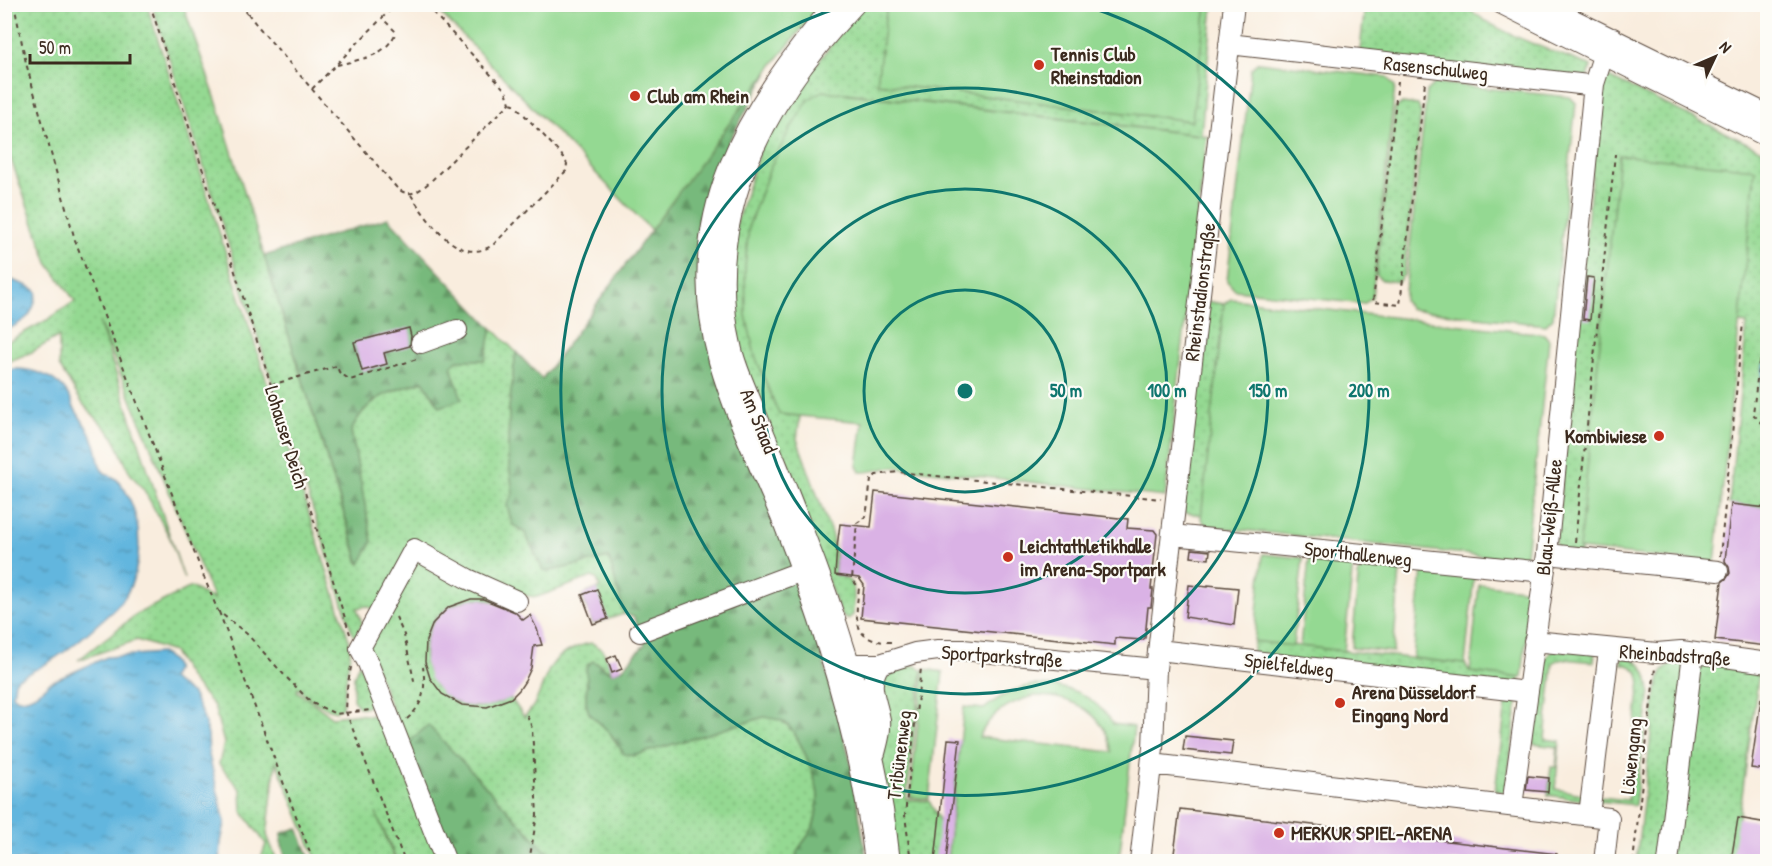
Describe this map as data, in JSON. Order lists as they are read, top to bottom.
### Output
{
  "streets": {
    "street": [
      "Rasenschulweg",
      "Rheinstadionstraße",
      "Am Staad",
      "Blau-Weiß-Allee",
      "Sporthallenweg",
      "Rheinbadstraße",
      "Sportparkstraße",
      "Spielfeldweg"
    ],
    "path": ["Lohauser Deich", "Tribünenweg", "Löwengang"]
  },
  "crossings": [
    ["Rasenschulweg", "Rheinstadionstraße"],
    ["Rasenschulweg", "Blau-Weiß-Allee"],
    ["Rheinstadionstraße", "Sporthallenweg"],
    ["Rheinstadionstraße", "Sportparkstraße"],
    ["Rheinstadionstraße", "Spielfeldweg"],
    ["Am Staad", "Sportparkstraße"],
    ["Blau-Weiß-Allee", "Sporthallenweg"],
    ["Blau-Weiß-Allee", "Rheinbadstraße"],
    ["Blau-Weiß-Allee", "Spielfeldweg"],
    ["Rheinbadstraße", "Löwengang"],
    ["Sportparkstraße", "Spielfeldweg"],
    ["Sportparkstraße", "Tribünenweg"]
  ],
  "places": [
    "Tennis Club Rheinstadion",
    "Club am Rhein",
    "Kombiwiese",
    "Leichtathletikhalle im Arena-Sportpark",
    "Arena Düsseldorf Eingang Nord",
    "MERKUR SPIEL-ARENA"
  ],
  "scale_bar": "50 m",
  "north": "top right",
  "rings": [
    "50 m",
    "100 m",
    "150 m",
    "200 m"
  ]
}
